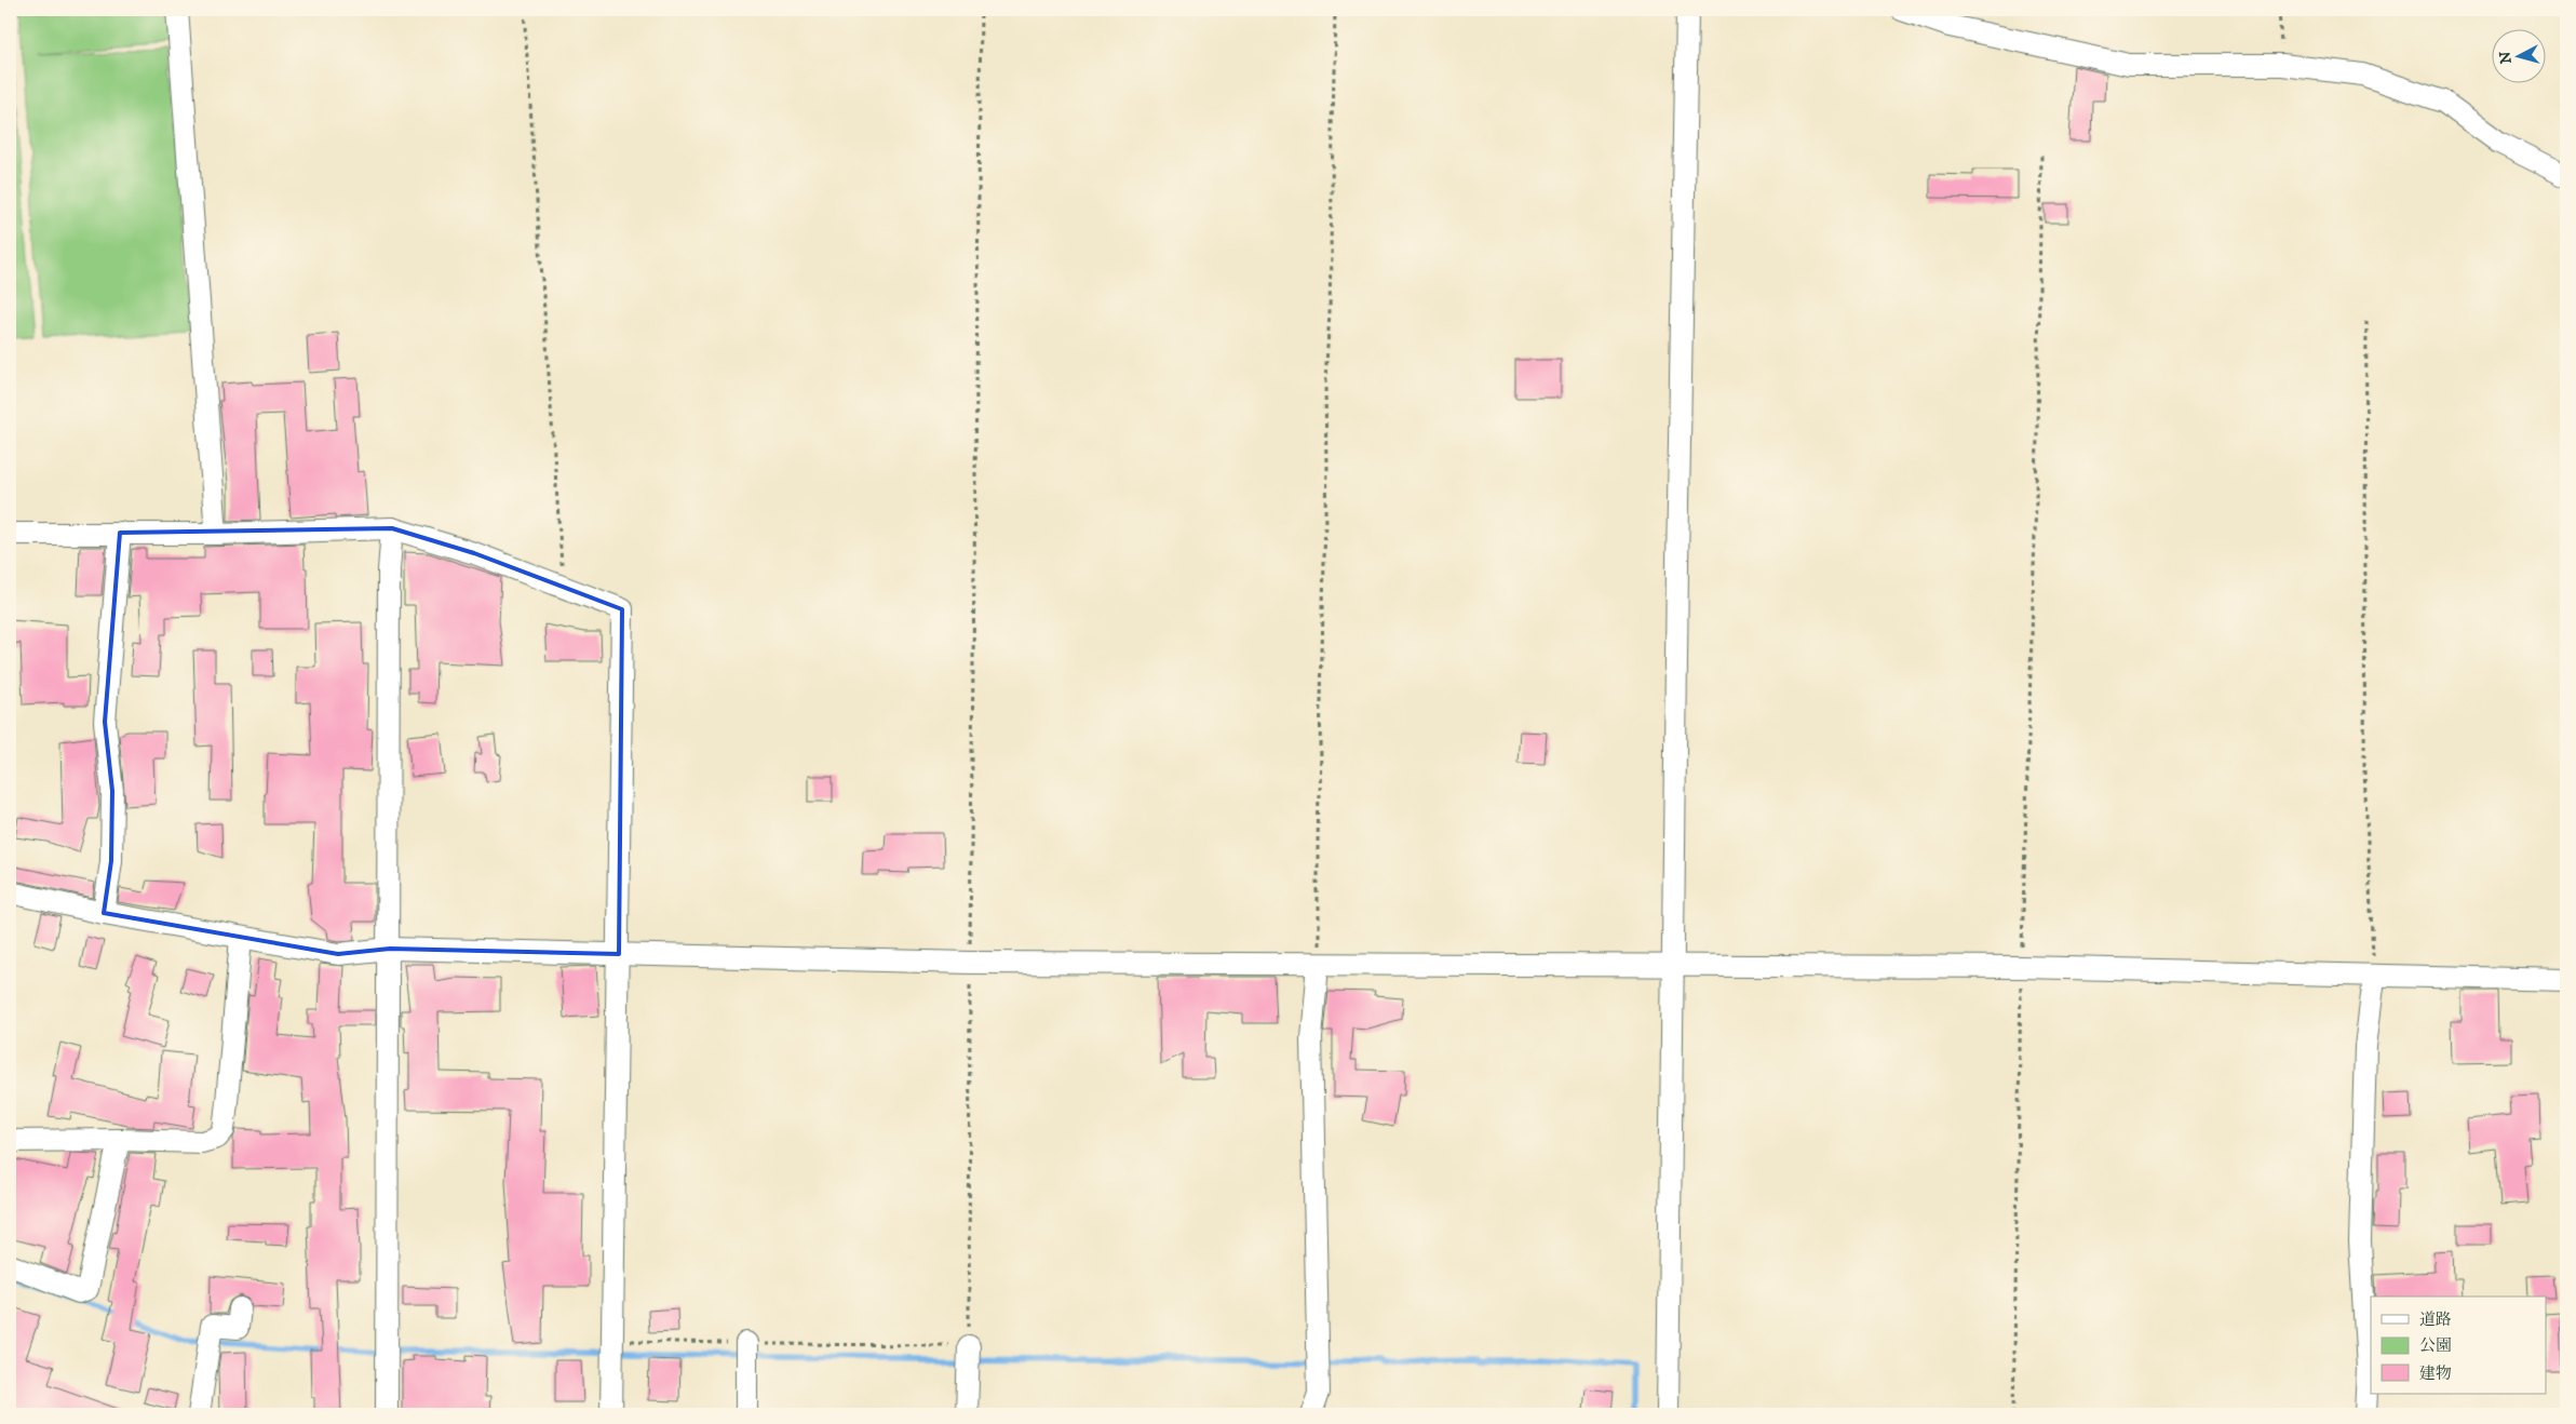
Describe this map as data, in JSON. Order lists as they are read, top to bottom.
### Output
{
  "legend": ["道路", "公園", "建物"],
  "north": "left"
}
